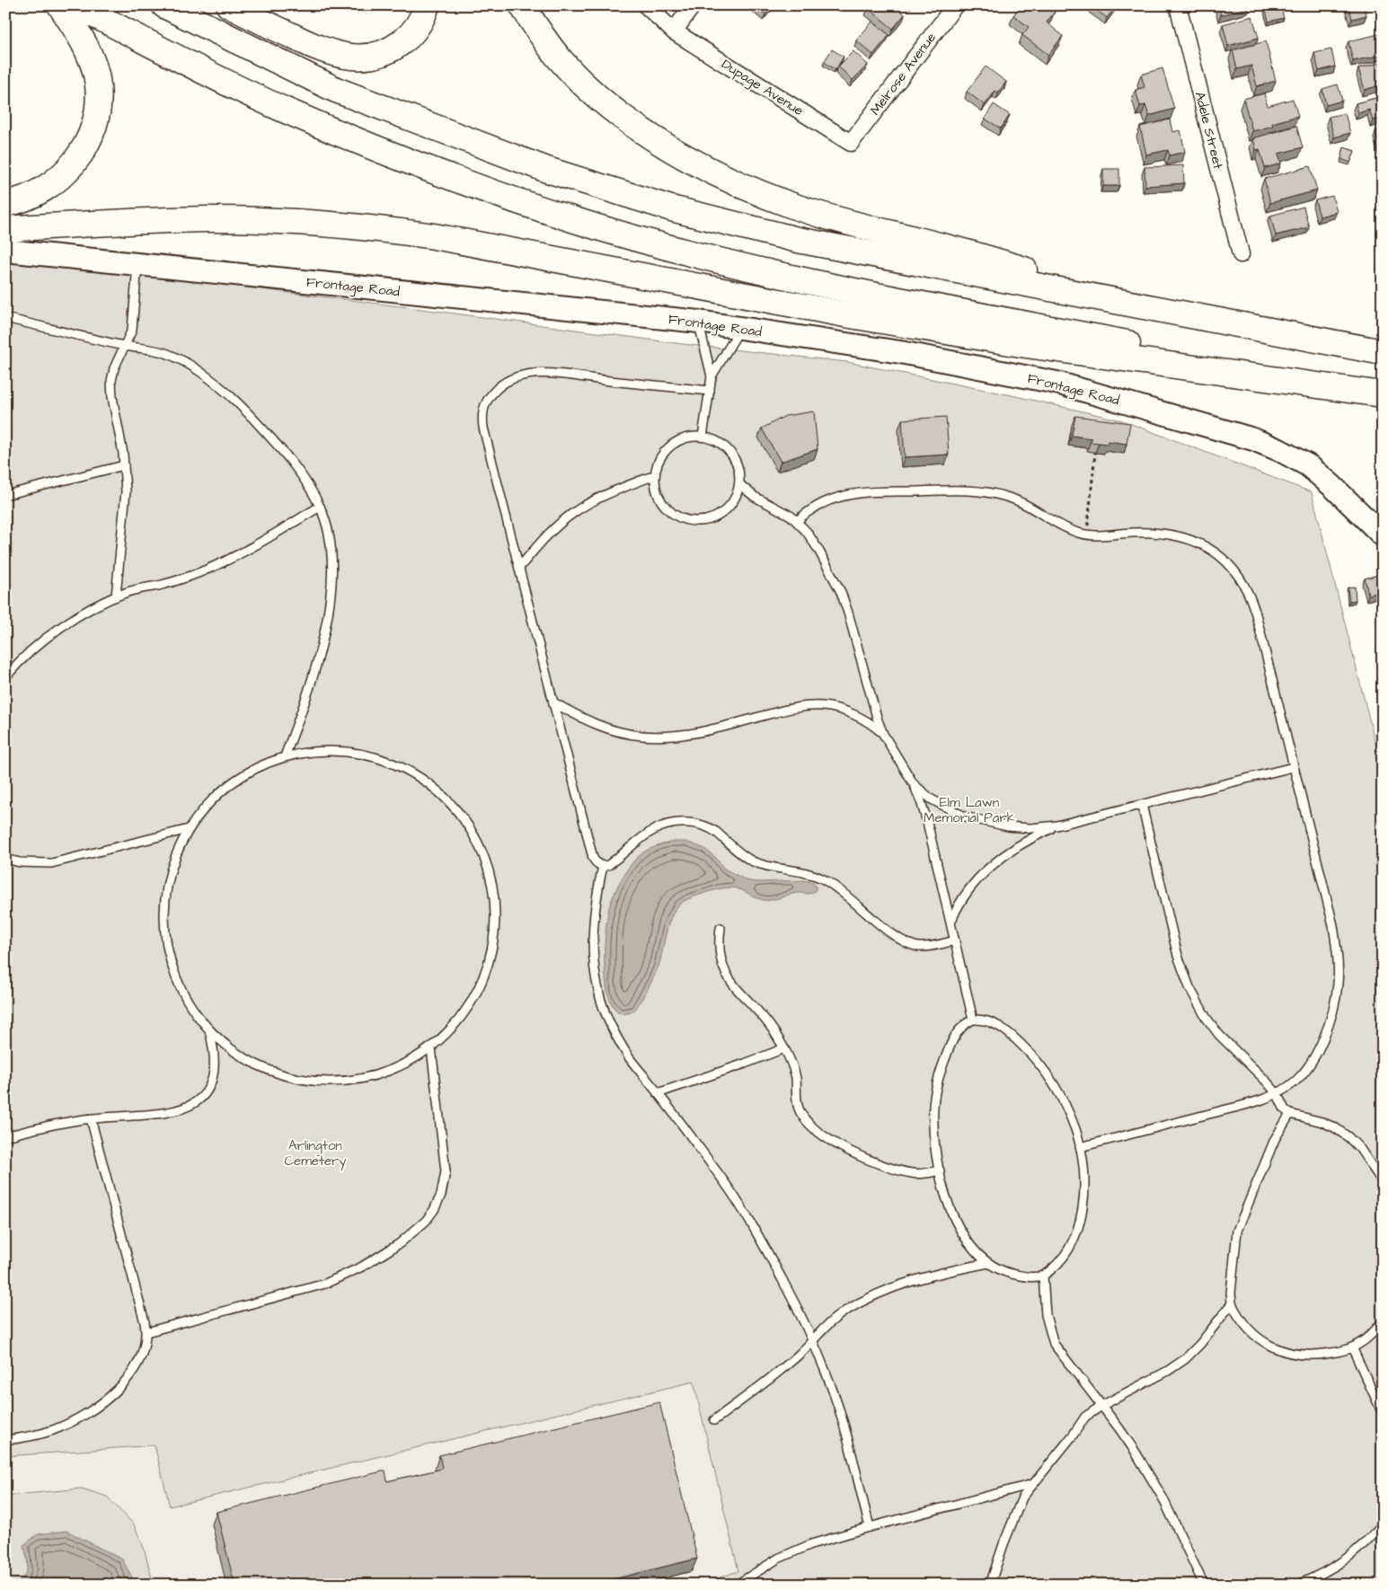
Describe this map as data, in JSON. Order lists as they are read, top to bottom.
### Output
{
  "streets": {
    "street": [
      "Melrose Avenue",
      "Dupage Avenue",
      "Adele Street",
      "Frontage Road"
    ]
  },
  "crossings": [
    ["Melrose Avenue", "Dupage Avenue"]
  ],
  "parks": ["Elm Lawn Memorial Park", "Arlington Cemetery"]
}
